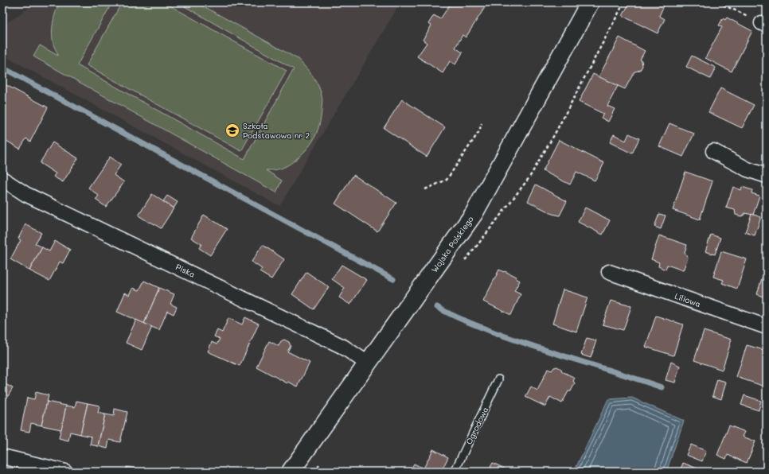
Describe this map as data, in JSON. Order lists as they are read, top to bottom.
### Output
{
  "streets": {
    "main road": ["Wojska Polskiego"],
    "street": ["Piska", "Liliowa"],
    "lane": ["Ogrodowa"]
  },
  "crossings": [
    ["Wojska Polskiego", "Piska"]
  ],
  "places": {
    "school or university": ["Szkoła Podstawowa nr 2"]
  }
}
